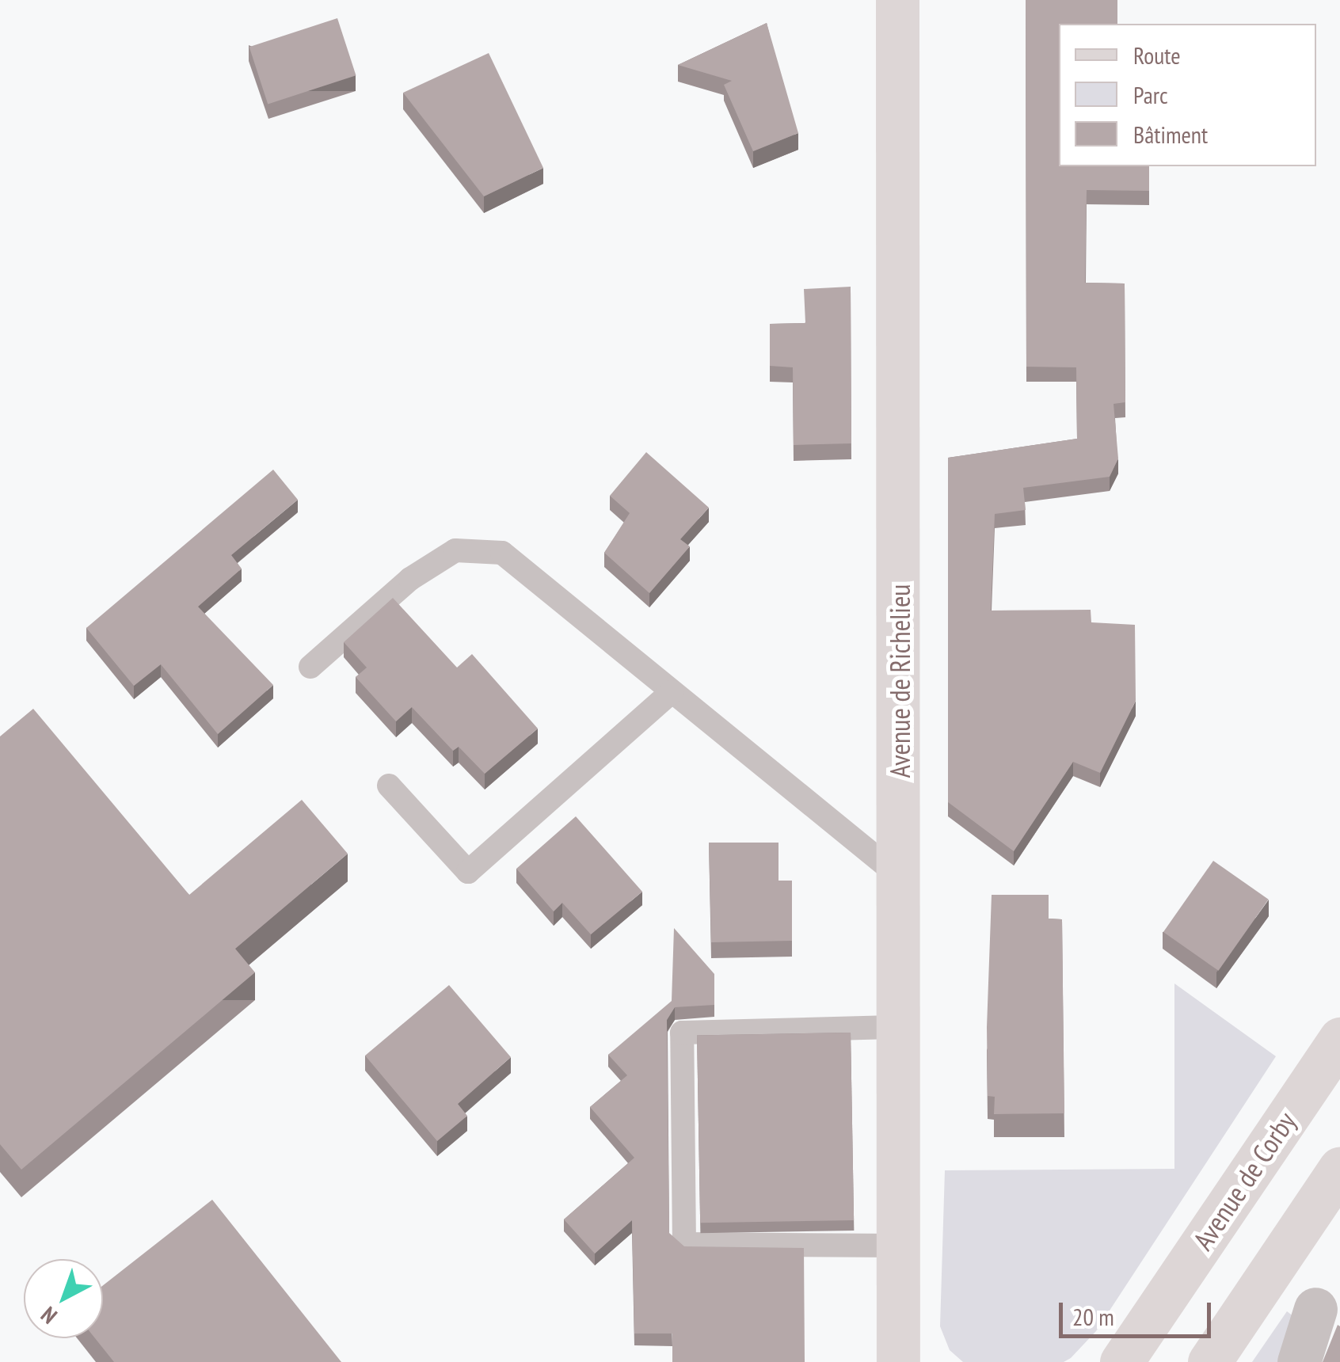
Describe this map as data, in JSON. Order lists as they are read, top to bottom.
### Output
{
  "streets": {
    "main road": ["Avenue de Richelieu", "Avenue de Corby"]
  },
  "legend": ["Route", "Parc", "Bâtiment"],
  "scale_bar": "20 m",
  "north": "bottom left"
}
